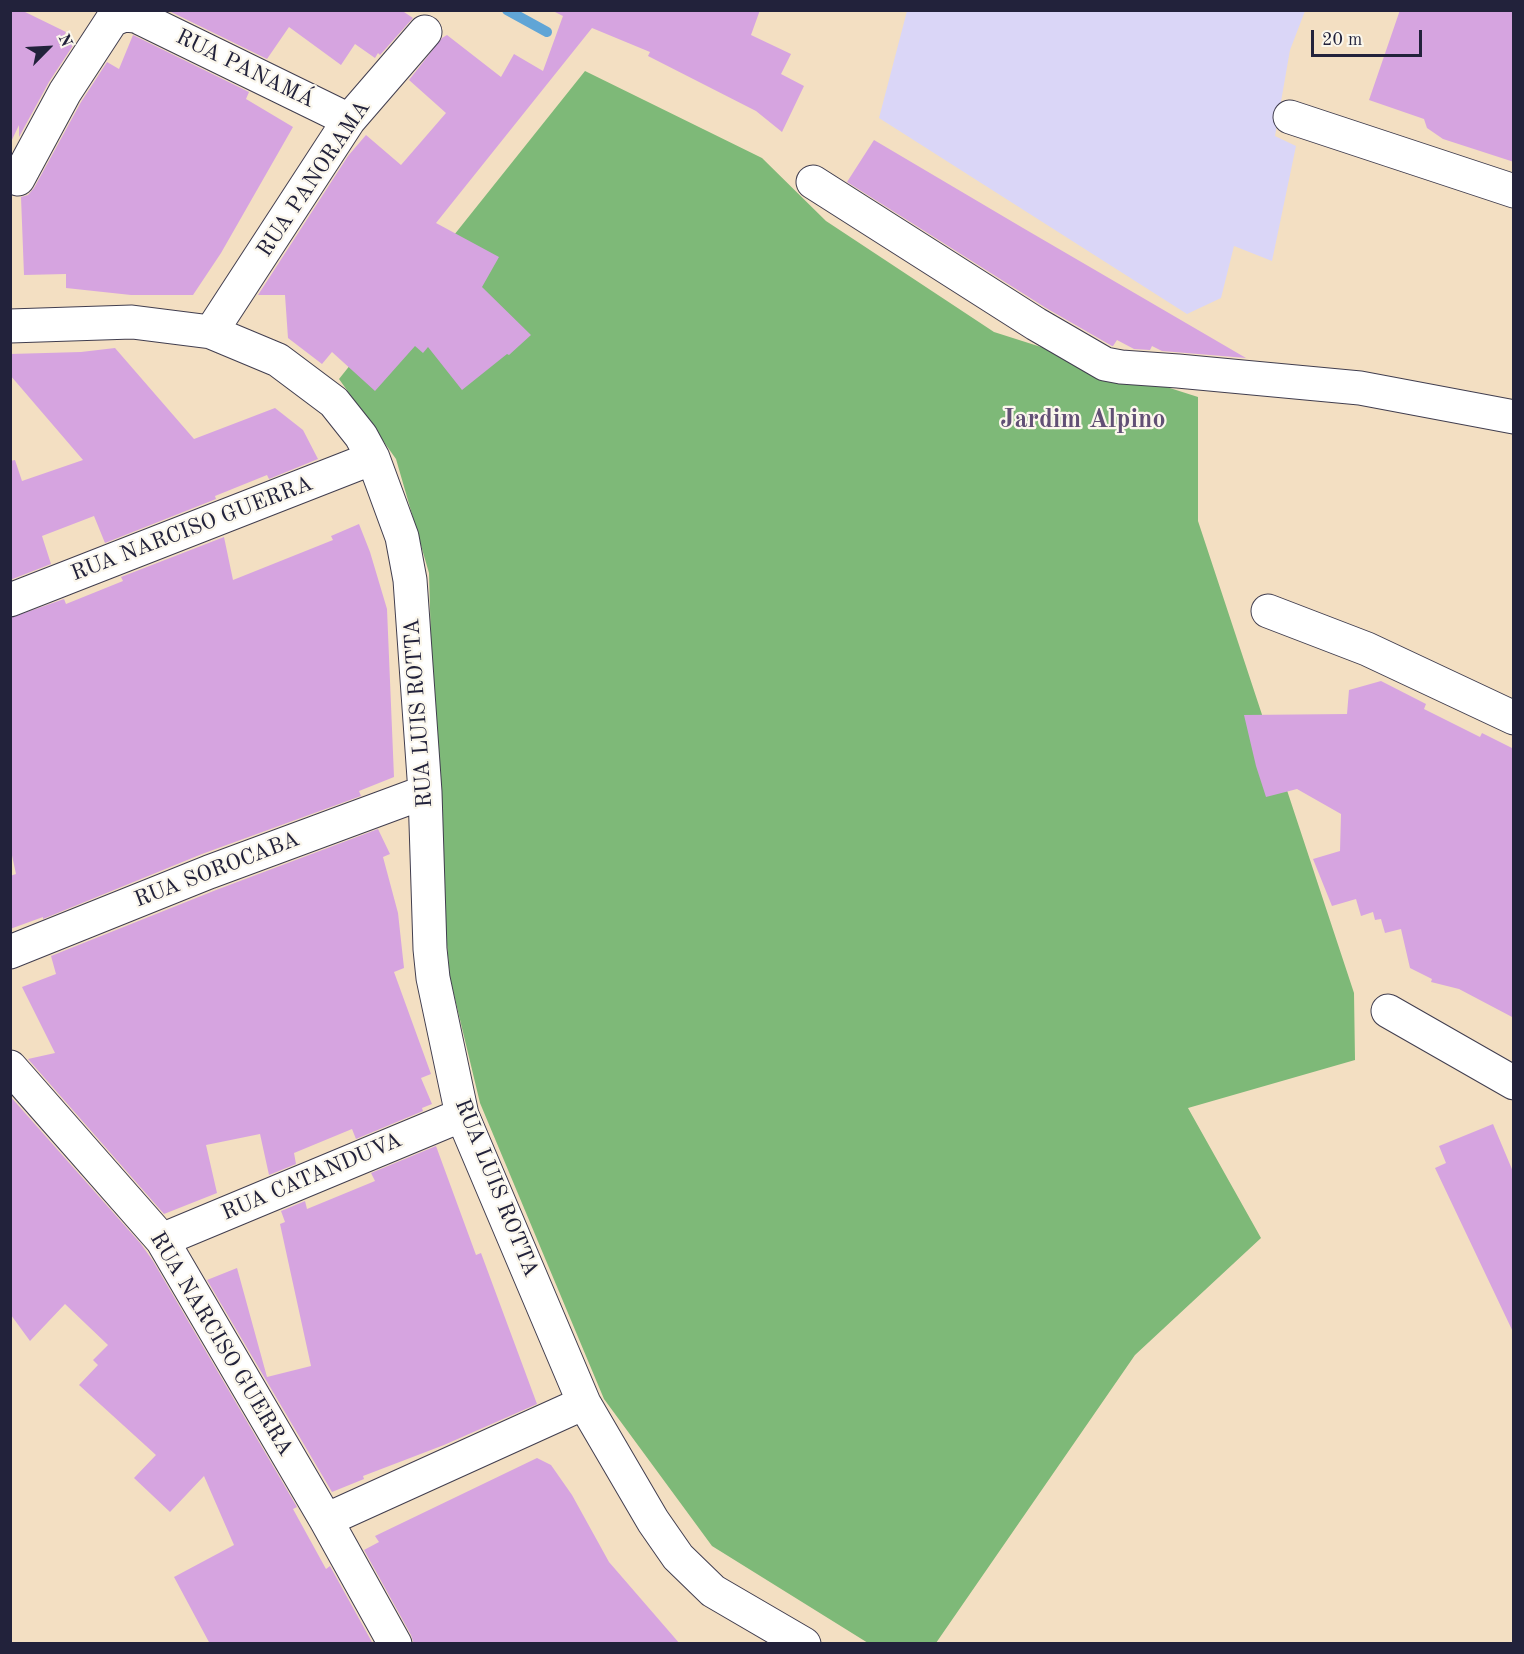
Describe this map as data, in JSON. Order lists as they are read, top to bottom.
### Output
{
  "streets": {
    "street": [
      "RUA PANAMÁ",
      "RUA PANORAMA",
      "RUA NARCISO GUERRA",
      "RUA LUIS ROTTA",
      "RUA SOROCABA",
      "RUA CATANDUVA"
    ]
  },
  "crossings": [
    ["RUA PANAMÁ", "RUA PANORAMA"],
    ["RUA PANORAMA", "RUA LUIS ROTTA"],
    ["RUA NARCISO GUERRA", "RUA LUIS ROTTA"],
    ["RUA NARCISO GUERRA", "RUA CATANDUVA"],
    ["RUA LUIS ROTTA", "RUA SOROCABA"],
    ["RUA LUIS ROTTA", "RUA CATANDUVA"]
  ],
  "districts": ["Jardim Alpino"],
  "scale_bar": "20 m",
  "north": "top right"
}
